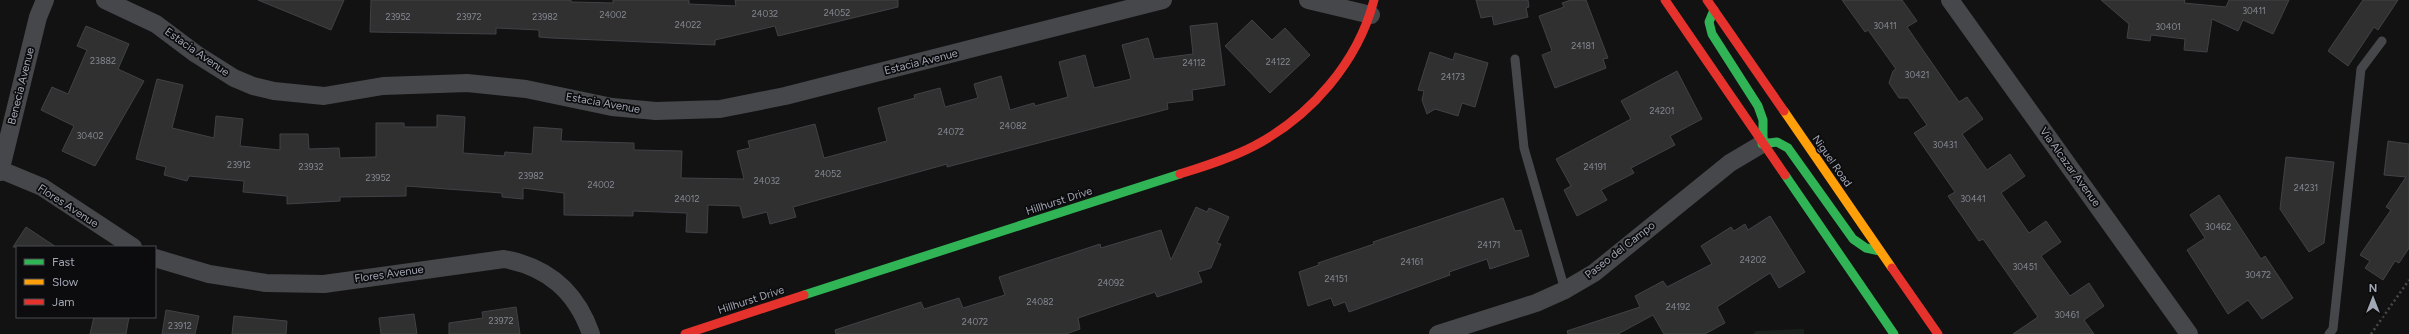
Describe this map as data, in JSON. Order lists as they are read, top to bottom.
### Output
{
  "streets": {
    "main road": ["Niguel Road", "Hillhurst Drive"],
    "street": [
      "Estacia Avenue",
      "Benecia Avenue",
      "Via Alcazar Avenue",
      "Flores Avenue",
      "Paseo del Campo"
    ]
  },
  "crossings": [
    ["Benecia Avenue", "Flores Avenue"]
  ],
  "house_numbers": [
    "30411",
    "24052",
    "24032",
    "24002",
    "23952",
    "23972",
    "23982",
    "24022",
    "30411",
    "30401",
    "24181",
    "23882",
    "24122",
    "24112",
    "30421",
    "24173",
    "24201",
    "24082",
    "24072",
    "30402",
    "30431",
    "23912",
    "23932",
    "24191",
    "24052",
    "23982",
    "23952",
    "24032",
    "24002",
    "24231",
    "24012",
    "30441",
    "30462",
    "24171",
    "24202",
    "24161",
    "30451",
    "30472",
    "24151",
    "24092",
    "24082",
    "24192",
    "30461",
    "23972",
    "24072",
    "23912"
  ],
  "legend": ["Fast", "Slow", "Jam"],
  "north": "top"
}
